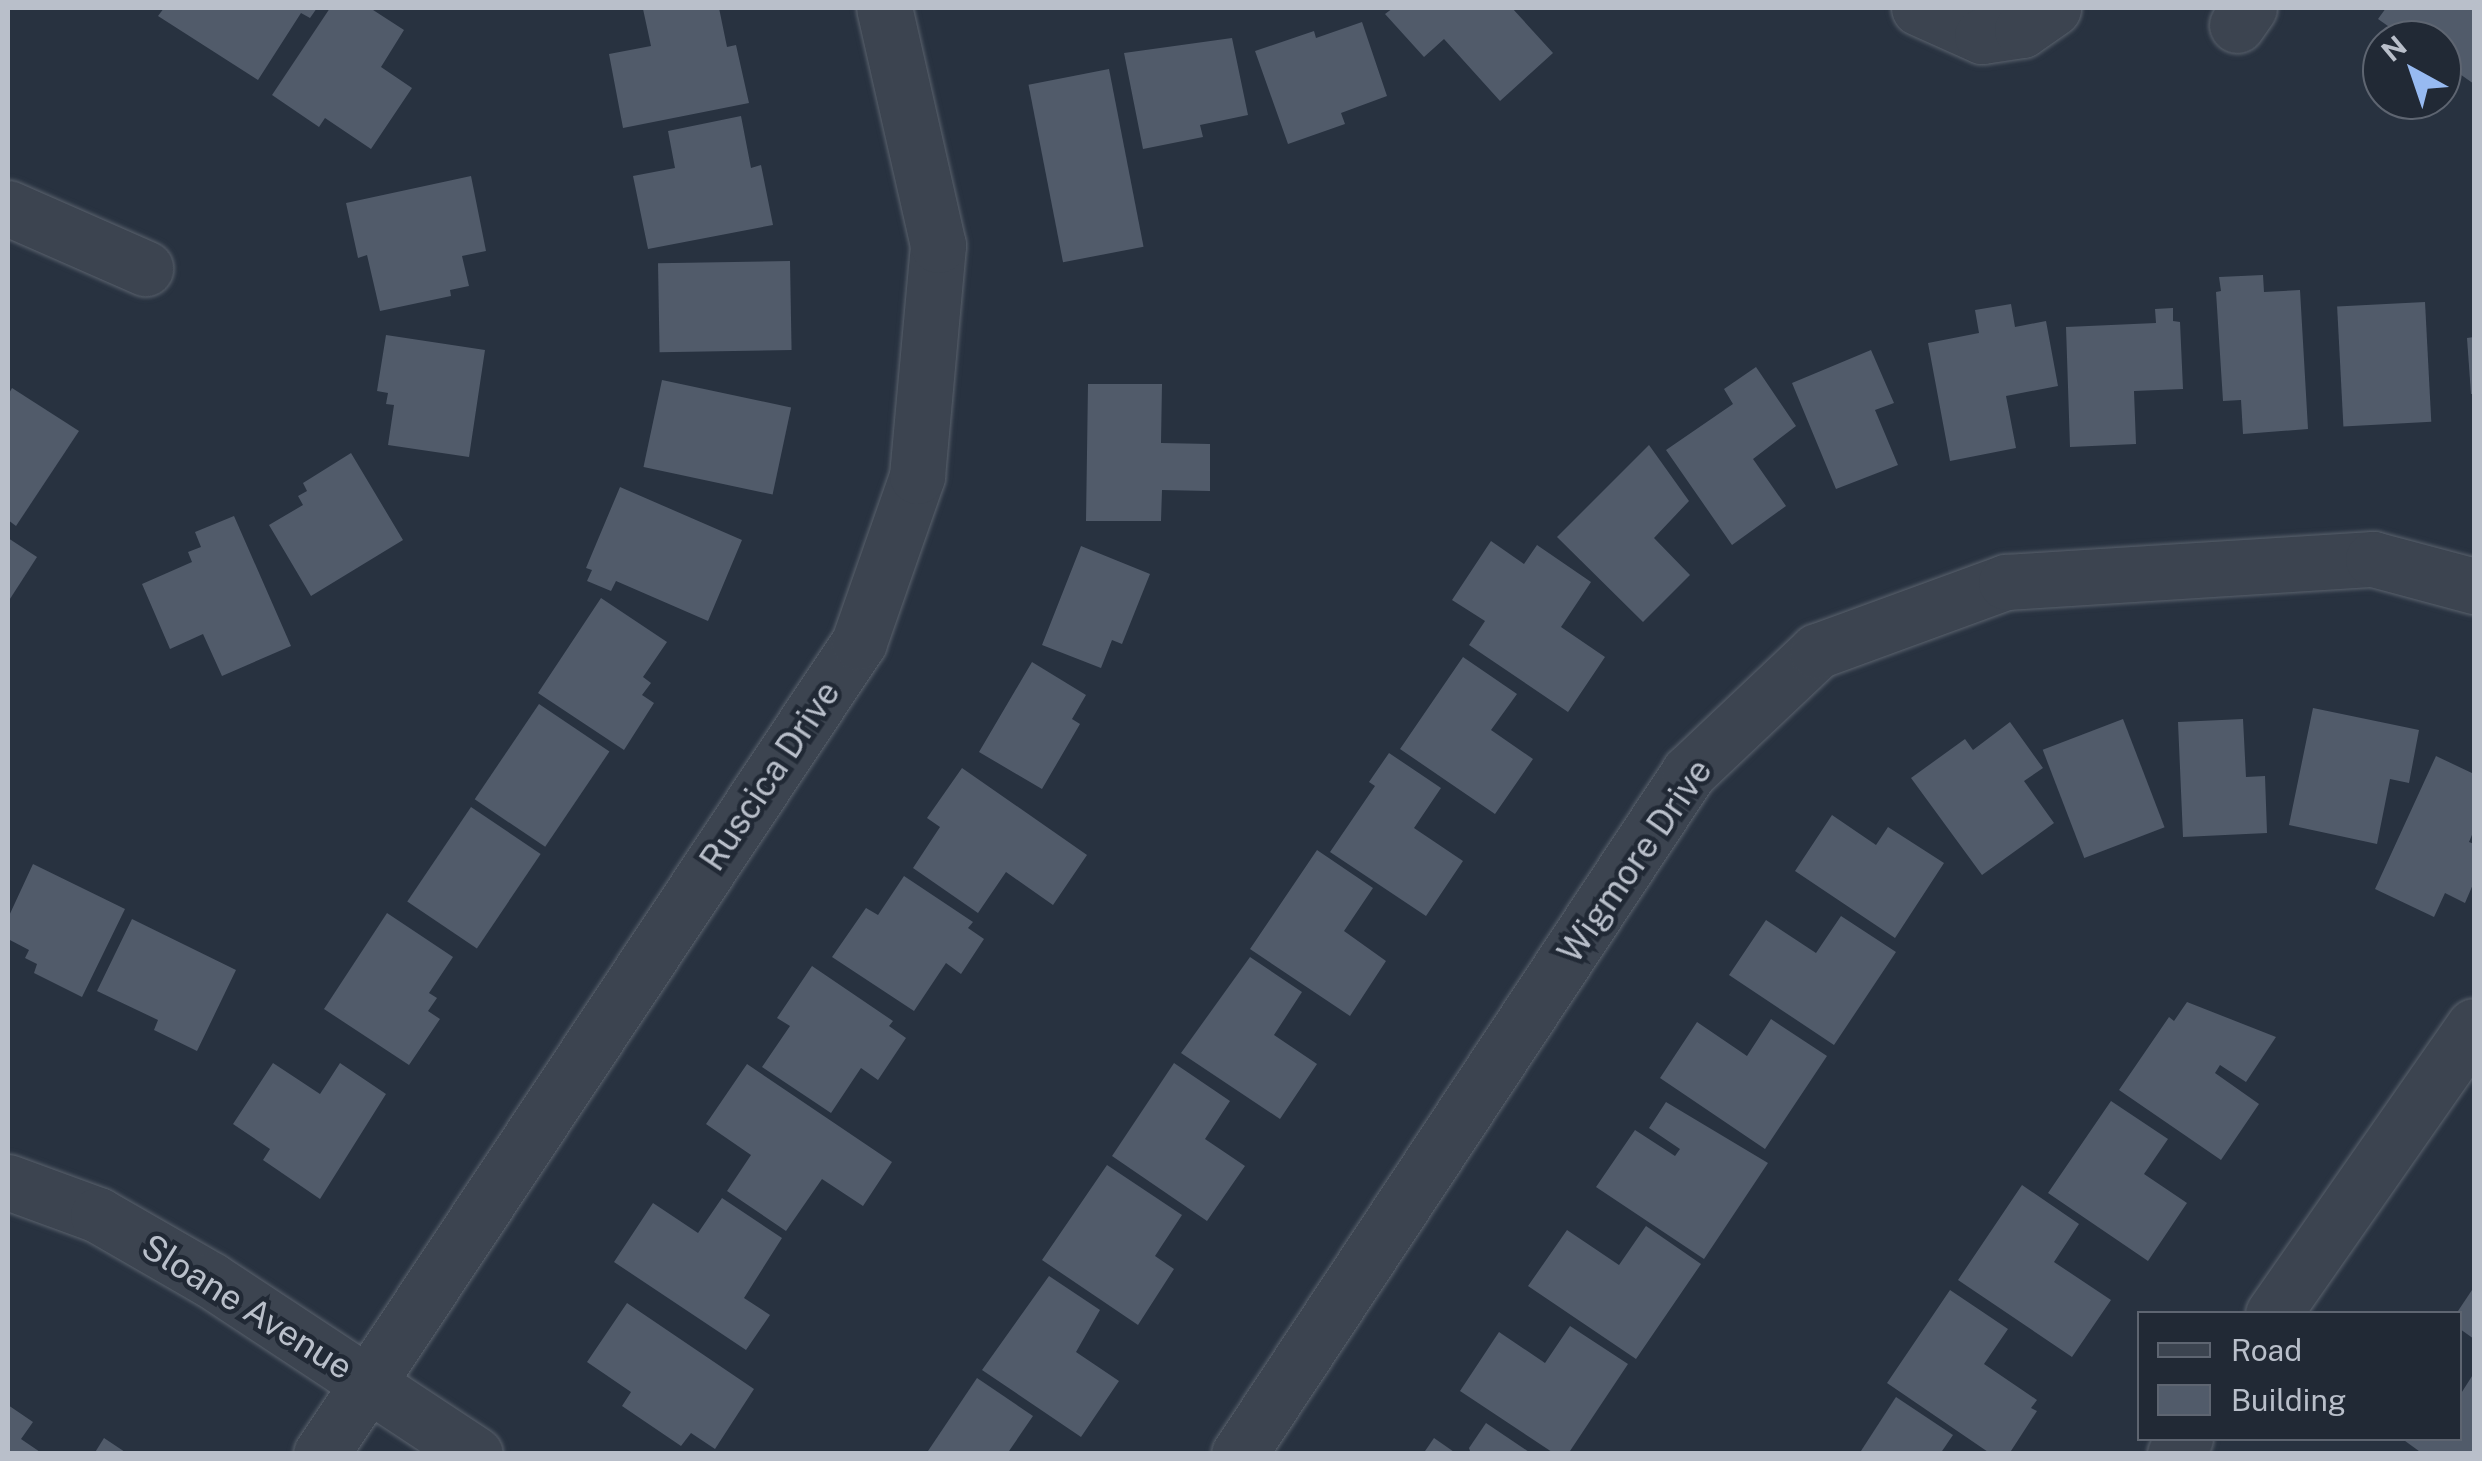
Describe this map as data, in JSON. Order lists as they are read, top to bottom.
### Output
{
  "streets": {
    "street": ["Ruscica Drive", "Wigmore Drive", "Sloane Avenue"]
  },
  "crossings": [
    ["Ruscica Drive", "Sloane Avenue"]
  ],
  "legend": ["Road", "Building"],
  "north": "top left"
}
